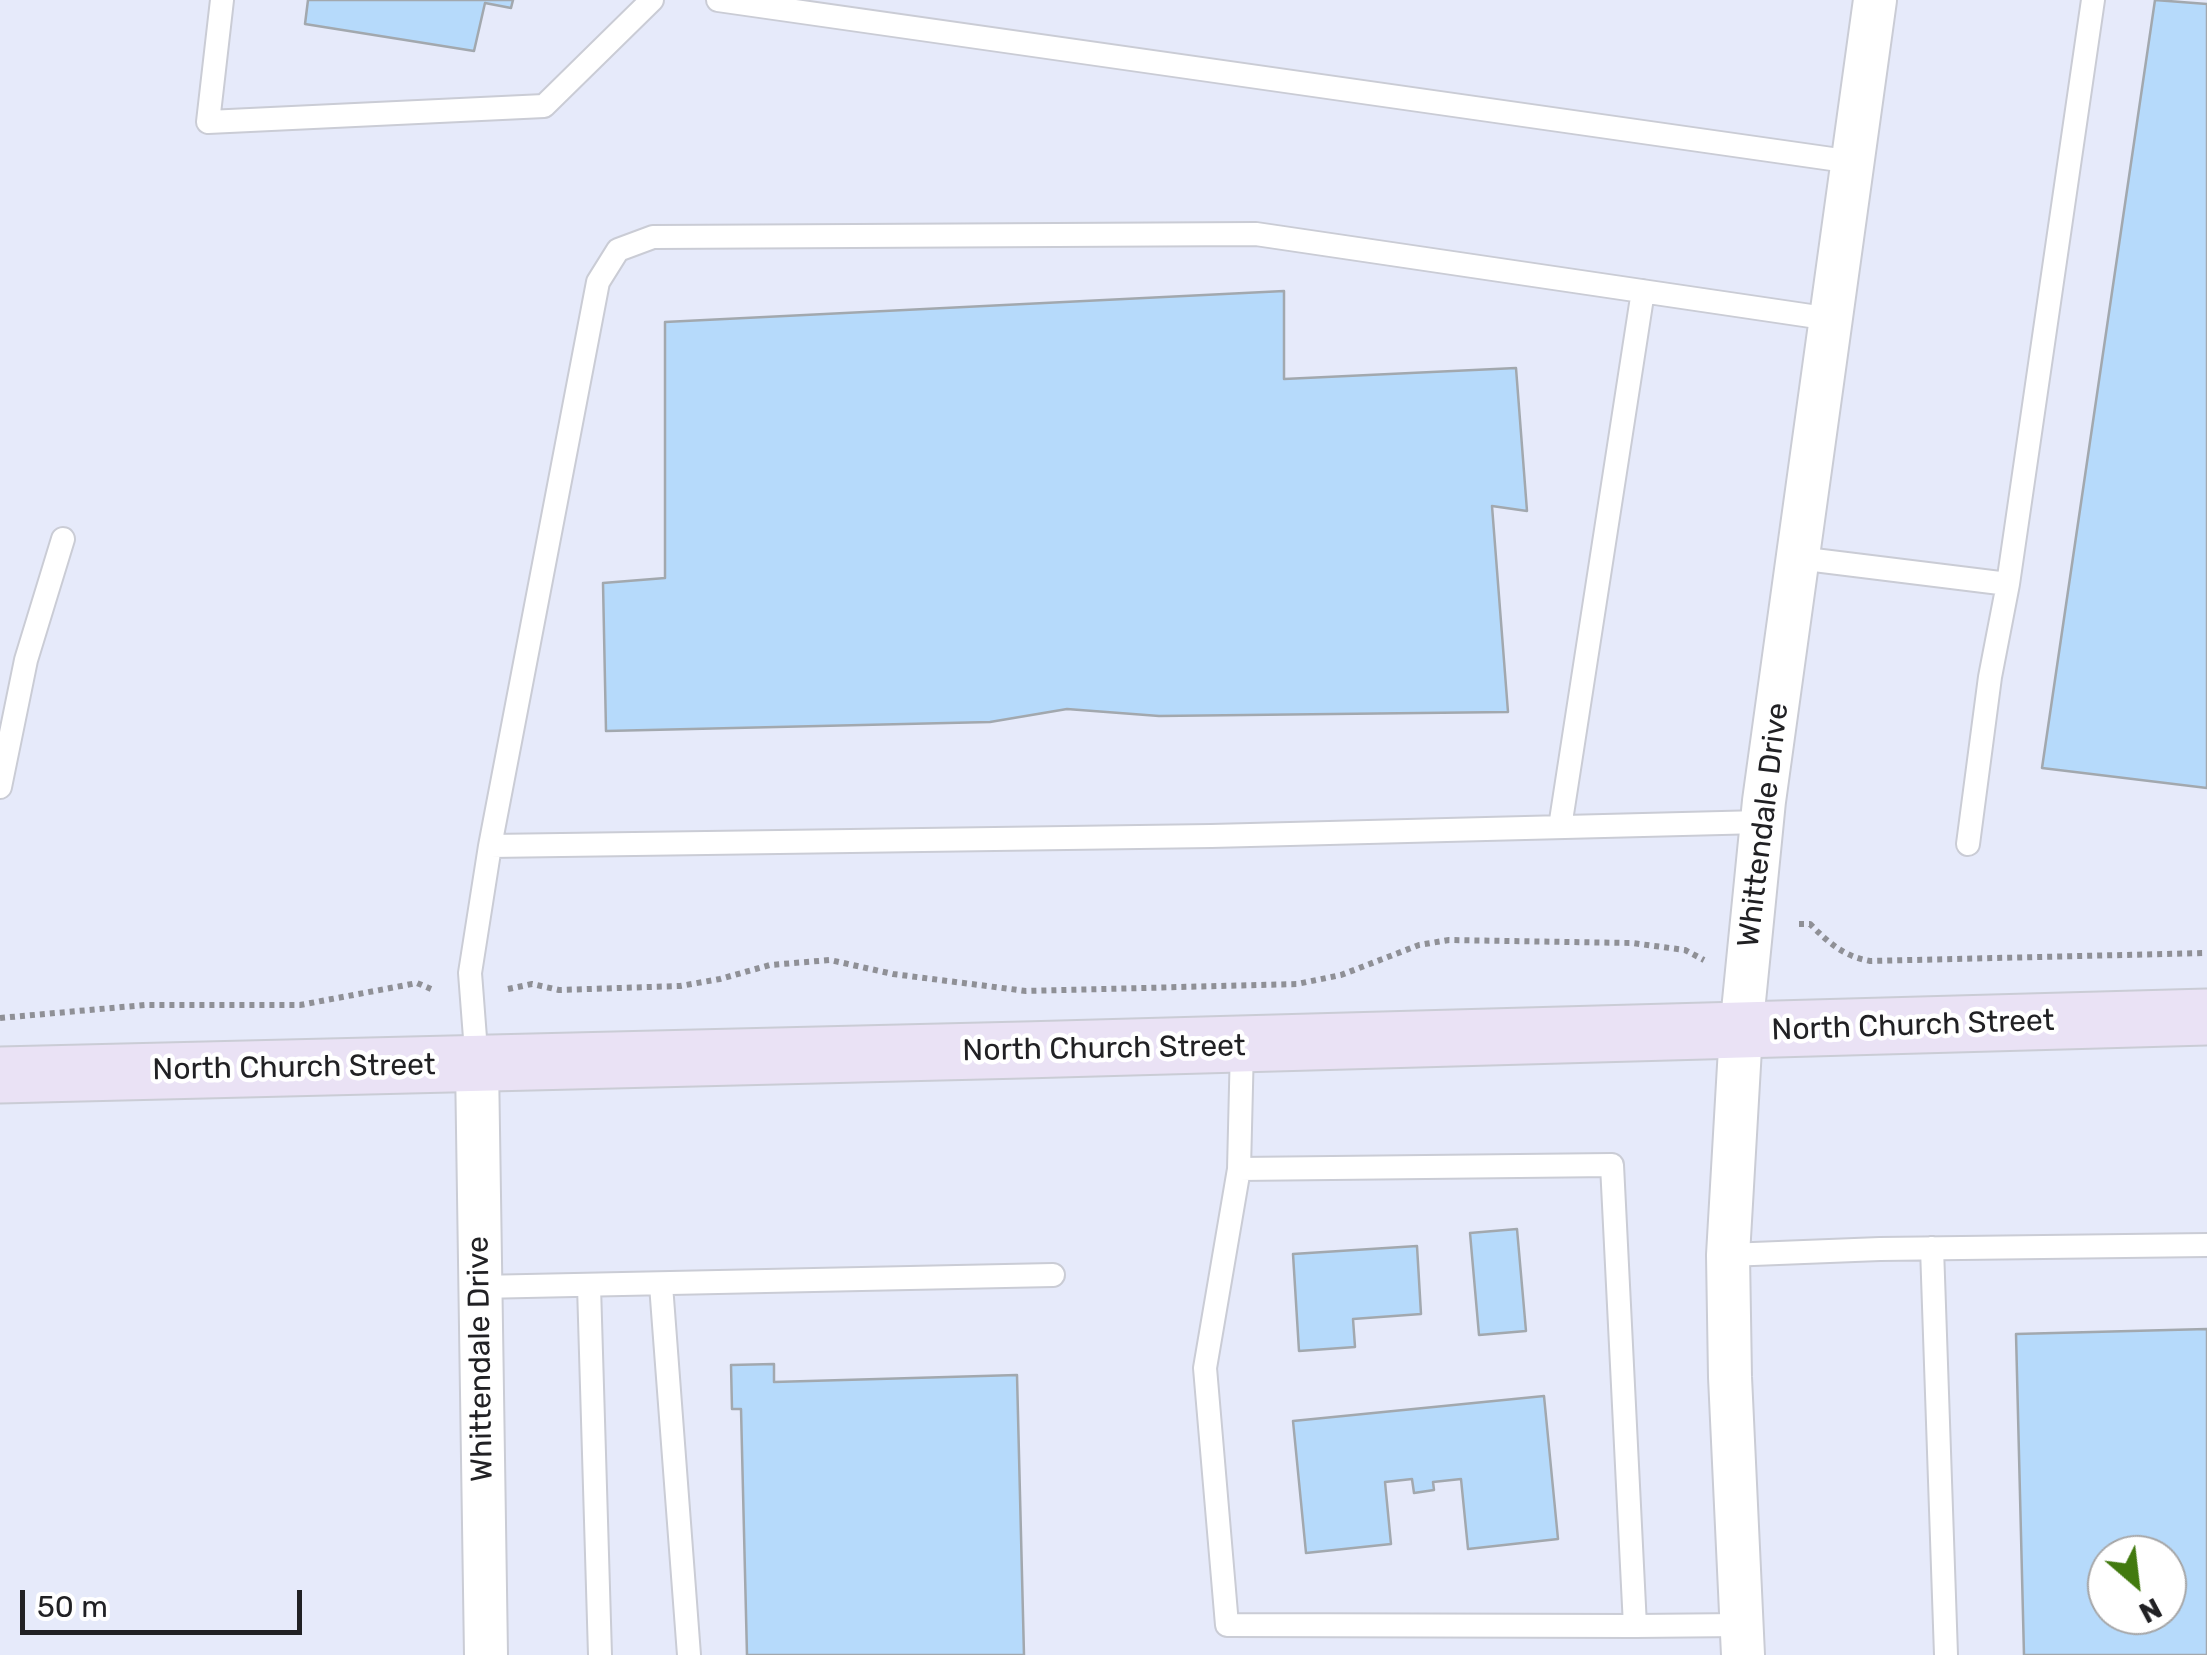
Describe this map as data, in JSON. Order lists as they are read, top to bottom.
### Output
{
  "streets": {
    "main road": ["North Church Street"],
    "street": ["Whittendale Drive"]
  },
  "crossings": [
    ["Whittendale Drive", "North Church Street"]
  ],
  "scale_bar": "50 m",
  "north": "bottom right"
}
